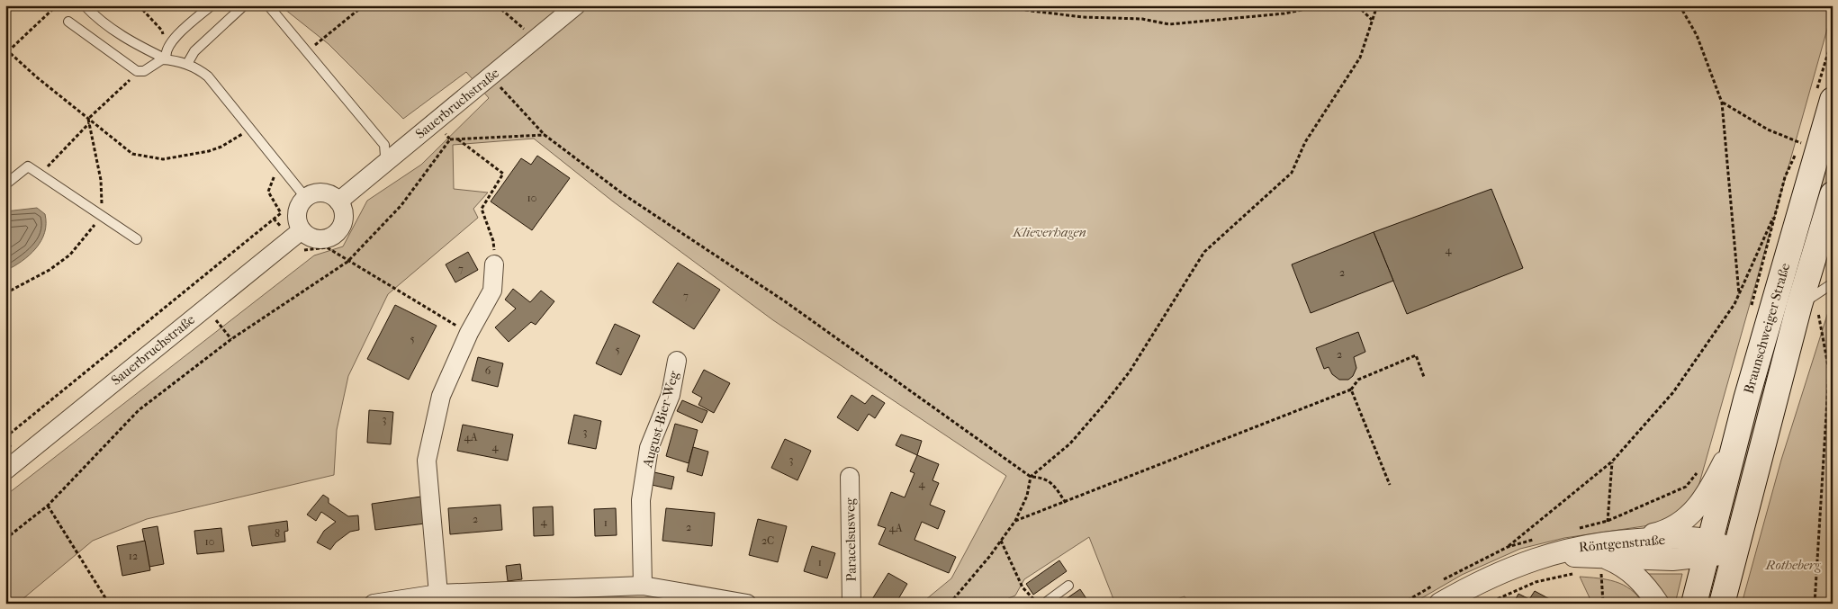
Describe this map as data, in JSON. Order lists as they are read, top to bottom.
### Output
{
  "streets": {
    "main road": ["Braunschweiger Straße"],
    "street": [
      "Sauerbruchstraße",
      "August-Bier-Weg",
      "Paracelsusweg",
      "Röntgenstraße"
    ]
  },
  "crossings": [
    ["Braunschweiger Straße", "Röntgenstraße"]
  ],
  "parks": ["Klieverhagen", "Rotheberg"],
  "house_numbers": [
    "10",
    "4",
    "7",
    "2",
    "7",
    "5",
    "5",
    "2",
    "6",
    "3",
    "3",
    "4A",
    "4",
    "3",
    "4",
    "2",
    "4",
    "1",
    "2",
    "4A",
    "8",
    "2C",
    "10",
    "12",
    "1"
  ]
}
